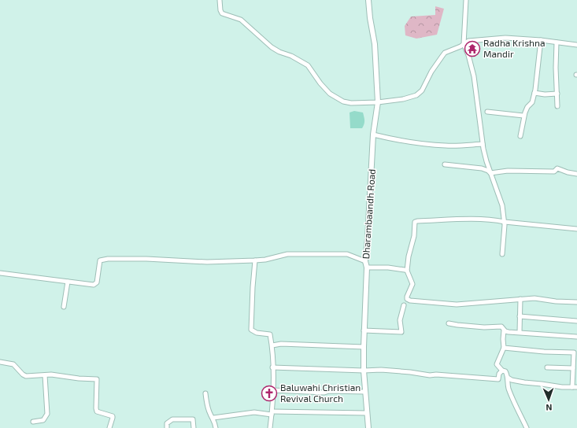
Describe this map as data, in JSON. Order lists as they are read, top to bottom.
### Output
{
  "streets": {
    "main road": ["Dharambaandh Road"]
  },
  "places": {
    "temple": ["Radha Krishna Mandir"],
    "church": ["Baluwahi Christian Revival Church"]
  },
  "north": "bottom"
}
